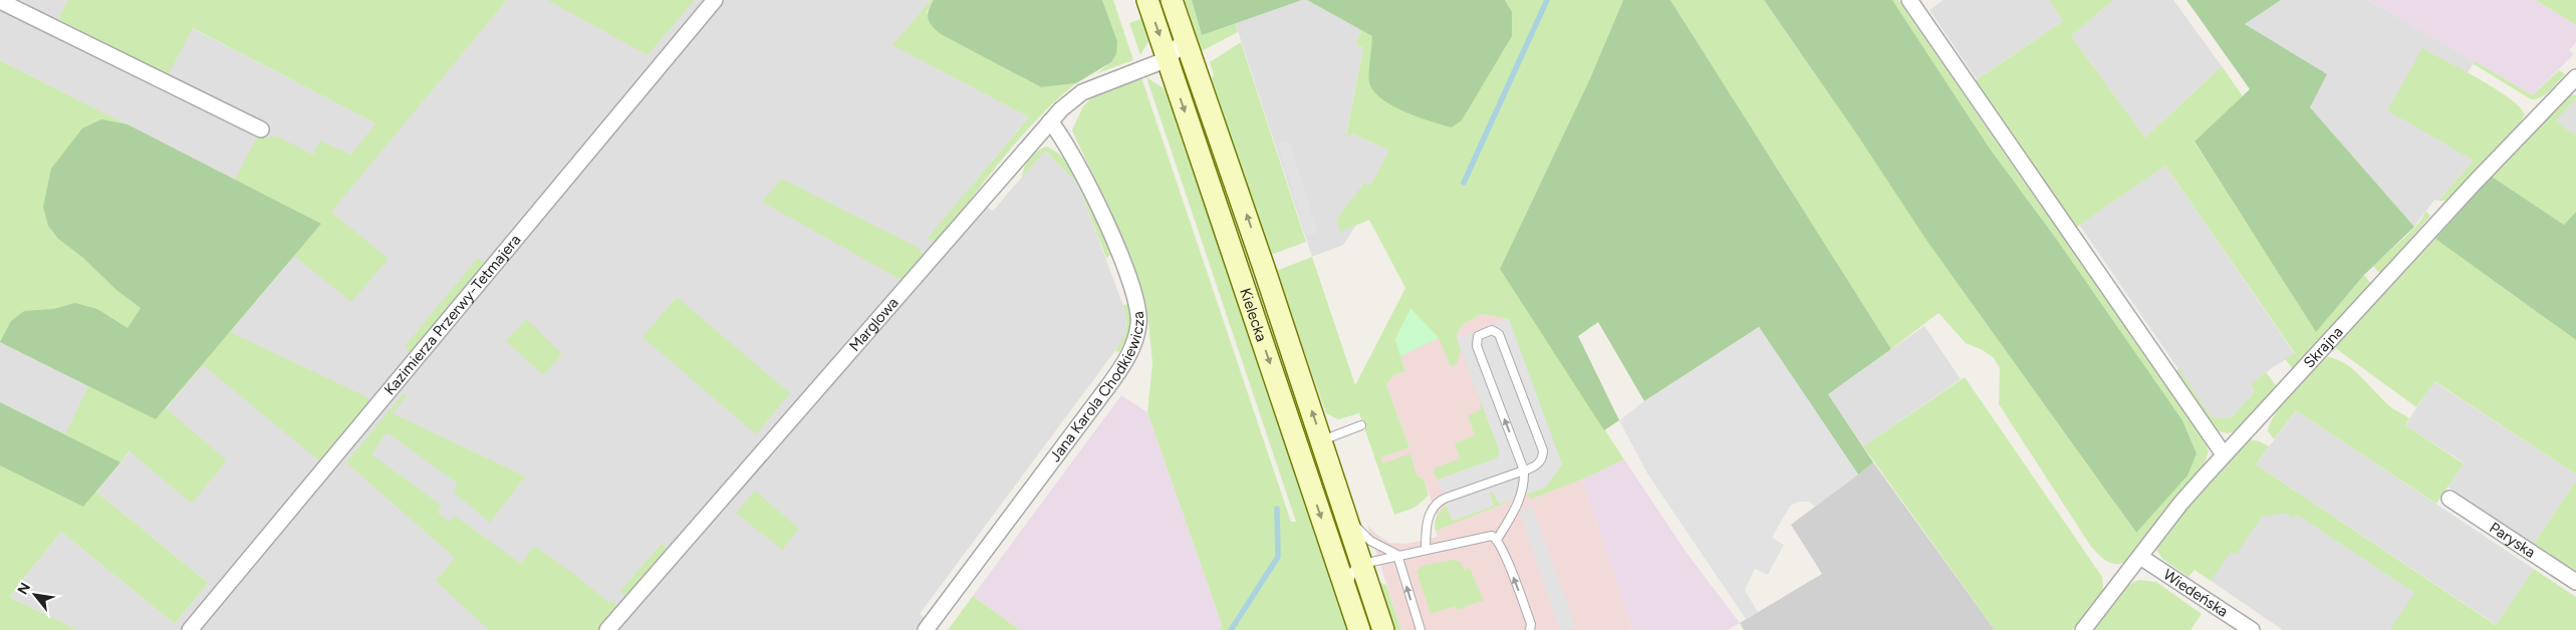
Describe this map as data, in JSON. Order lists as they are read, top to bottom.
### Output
{
  "streets": {
    "main road": ["Kielecka"],
    "street": [
      "Kazimierza Przerwy-Tetmajera",
      "Marglowa",
      "Skrajna",
      "Jana Karola Chodkiewicza",
      "Paryska",
      "Wiedeńska"
    ]
  },
  "crossings": [
    ["Kielecka", "Marglowa"],
    ["Marglowa", "Jana Karola Chodkiewicza"],
    ["Skrajna", "Wiedeńska"]
  ],
  "north": "top left"
}
